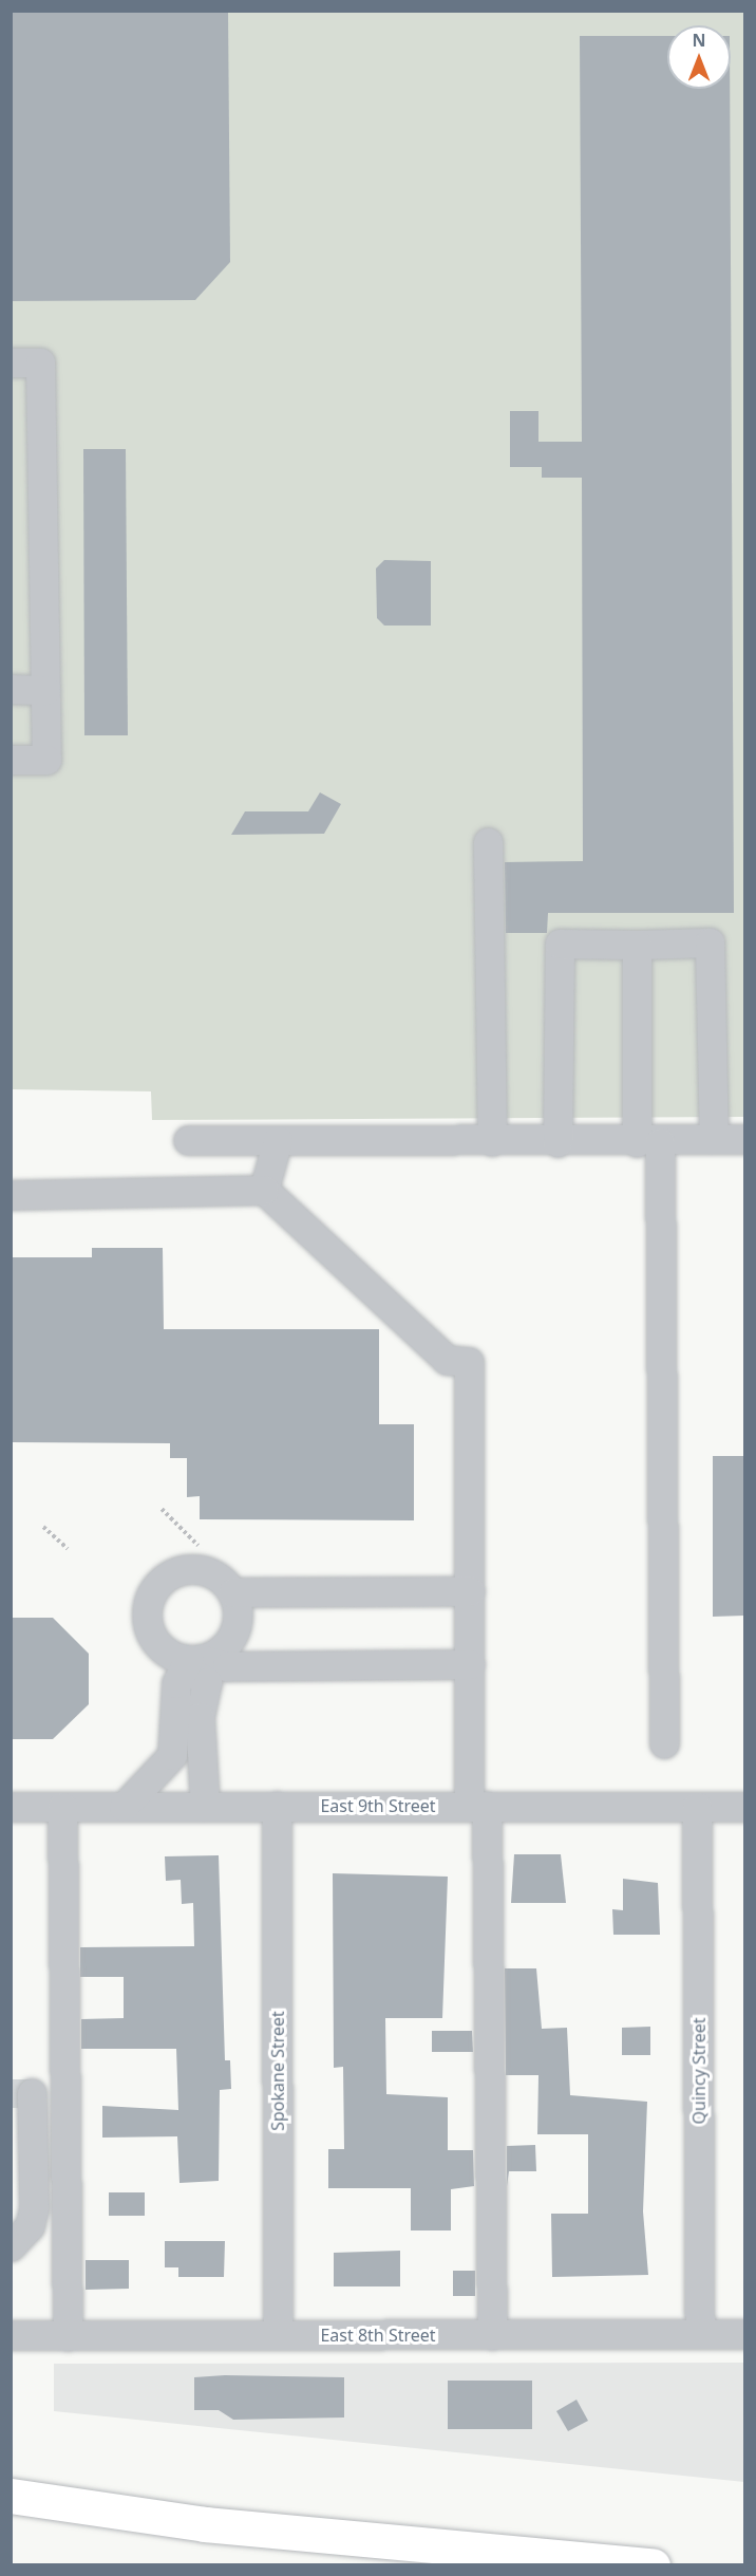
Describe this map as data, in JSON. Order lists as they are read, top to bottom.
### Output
{
  "streets": {
    "street": [
      "East 9th Street",
      "Spokane Street",
      "Quincy Street",
      "East 8th Street"
    ]
  },
  "crossings": [
    ["East 9th Street", "Spokane Street"],
    ["East 9th Street", "Quincy Street"],
    ["Spokane Street", "East 8th Street"],
    ["Quincy Street", "East 8th Street"]
  ],
  "north": "top"
}
